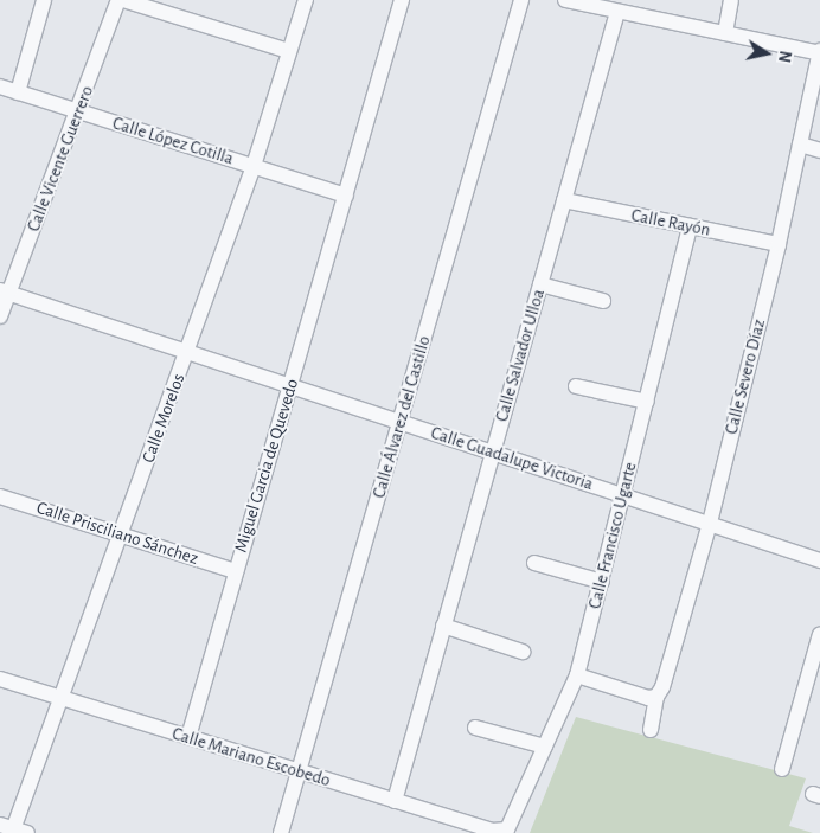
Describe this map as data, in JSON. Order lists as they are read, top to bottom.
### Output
{
  "streets": {
    "street": [
      "Calle López Cotilla",
      "Calle Vicente Guerrero",
      "Calle Rayón",
      "Calle Salvador Ulloa",
      "Calle Severo Díaz",
      "Calle Álvarez del Castillo",
      "Calle Morelos",
      "Calle Guadalupe Victoria",
      "Miguel Garcia de Quevedo",
      "Calle Prisciliano Sánchez",
      "Calle Francisco Ugarte",
      "Calle Mariano Escobedo"
    ]
  },
  "crossings": [
    ["Calle López Cotilla", "Calle Vicente Guerrero"],
    ["Calle López Cotilla", "Calle Morelos"],
    ["Calle López Cotilla", "Miguel Garcia de Quevedo"],
    ["Calle Vicente Guerrero", "Calle Guadalupe Victoria"],
    ["Calle Rayón", "Calle Salvador Ulloa"],
    ["Calle Rayón", "Calle Severo Díaz"],
    ["Calle Rayón", "Calle Francisco Ugarte"],
    ["Calle Salvador Ulloa", "Calle Guadalupe Victoria"],
    ["Calle Salvador Ulloa", "Calle Mariano Escobedo"],
    ["Calle Severo Díaz", "Calle Guadalupe Victoria"],
    ["Calle Álvarez del Castillo", "Calle Guadalupe Victoria"],
    ["Calle Álvarez del Castillo", "Calle Mariano Escobedo"],
    ["Calle Morelos", "Calle Guadalupe Victoria"],
    ["Calle Morelos", "Calle Prisciliano Sánchez"],
    ["Calle Morelos", "Calle Mariano Escobedo"],
    ["Calle Guadalupe Victoria", "Miguel Garcia de Quevedo"],
    ["Calle Guadalupe Victoria", "Calle Francisco Ugarte"],
    ["Miguel Garcia de Quevedo", "Calle Prisciliano Sánchez"],
    ["Miguel Garcia de Quevedo", "Calle Mariano Escobedo"],
    ["Calle Francisco Ugarte", "Calle Mariano Escobedo"]
  ],
  "north": "right"
}
